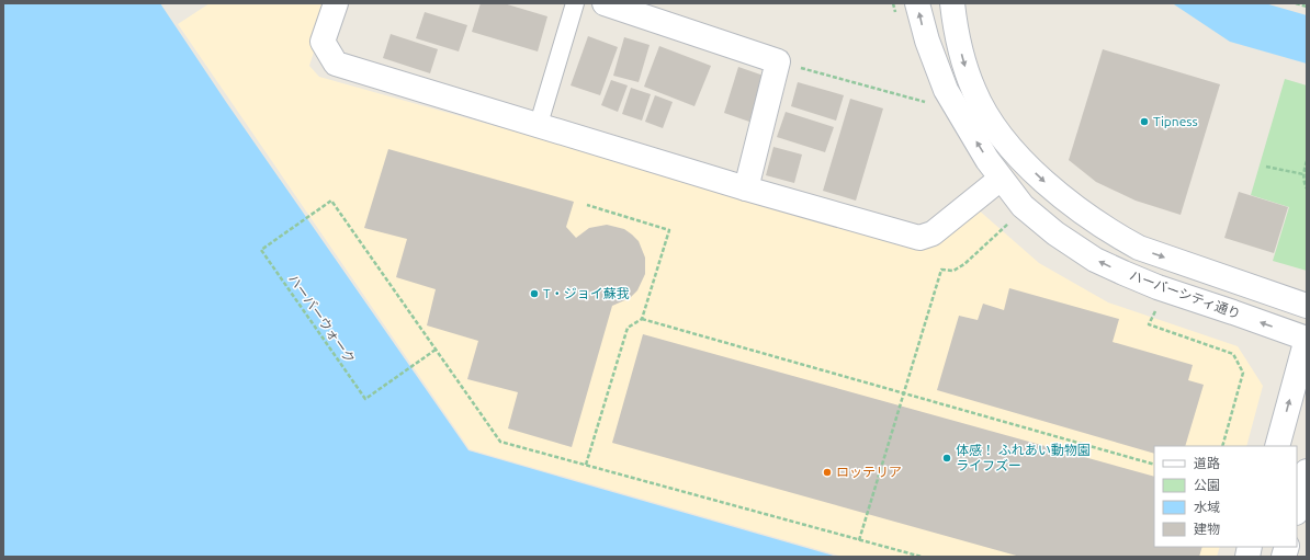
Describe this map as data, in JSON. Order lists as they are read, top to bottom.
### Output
{
  "streets": {
    "street": ["ハーバーシティ通り"],
    "path": ["ハーバーウォーク"]
  },
  "places": [
    "Tipness",
    "T・ジョイ蘇我",
    "体感！ ふれあい動物園 ライフズー",
    "ロッテリア"
  ],
  "legend": [
    "道路",
    "公園",
    "水域",
    "建物"
  ]
}
